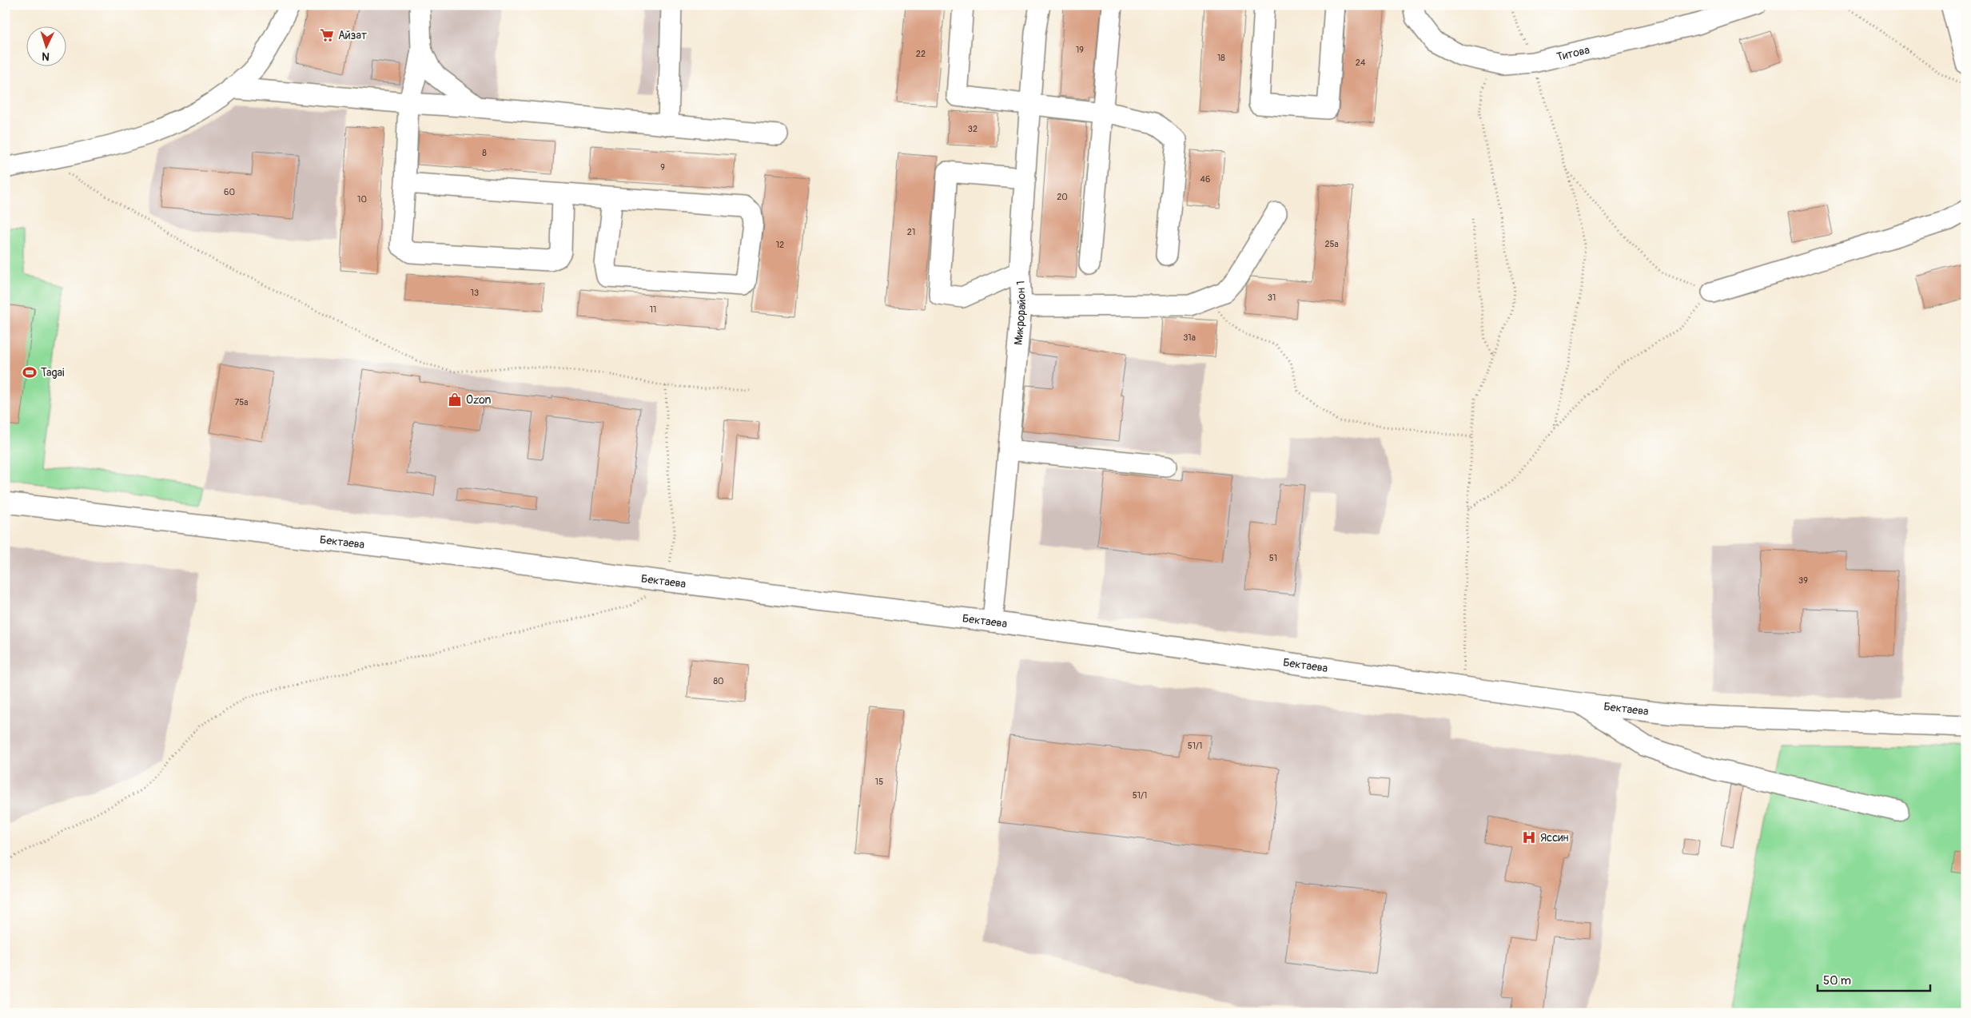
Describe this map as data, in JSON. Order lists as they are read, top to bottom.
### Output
{
  "streets": {
    "street": ["Титова", "Микрорайон 1", "Бектаева"]
  },
  "crossings": [
    ["Микрорайон 1", "Бектаева"]
  ],
  "places": {
    "supermarket": ["Айзат"],
    "sports": ["Tagai"],
    "shop": ["Ozon"],
    "hospital": ["Яссин"]
  },
  "house_numbers": [
    "19",
    "22",
    "18",
    "24",
    "32",
    "8",
    "9",
    "46",
    "60",
    "20",
    "10",
    "21",
    "25а",
    "12",
    "13",
    "31",
    "11",
    "31а",
    "75а",
    "51",
    "39",
    "80",
    "51/1",
    "15",
    "51/1"
  ],
  "scale_bar": "50 m",
  "north": "bottom"
}
